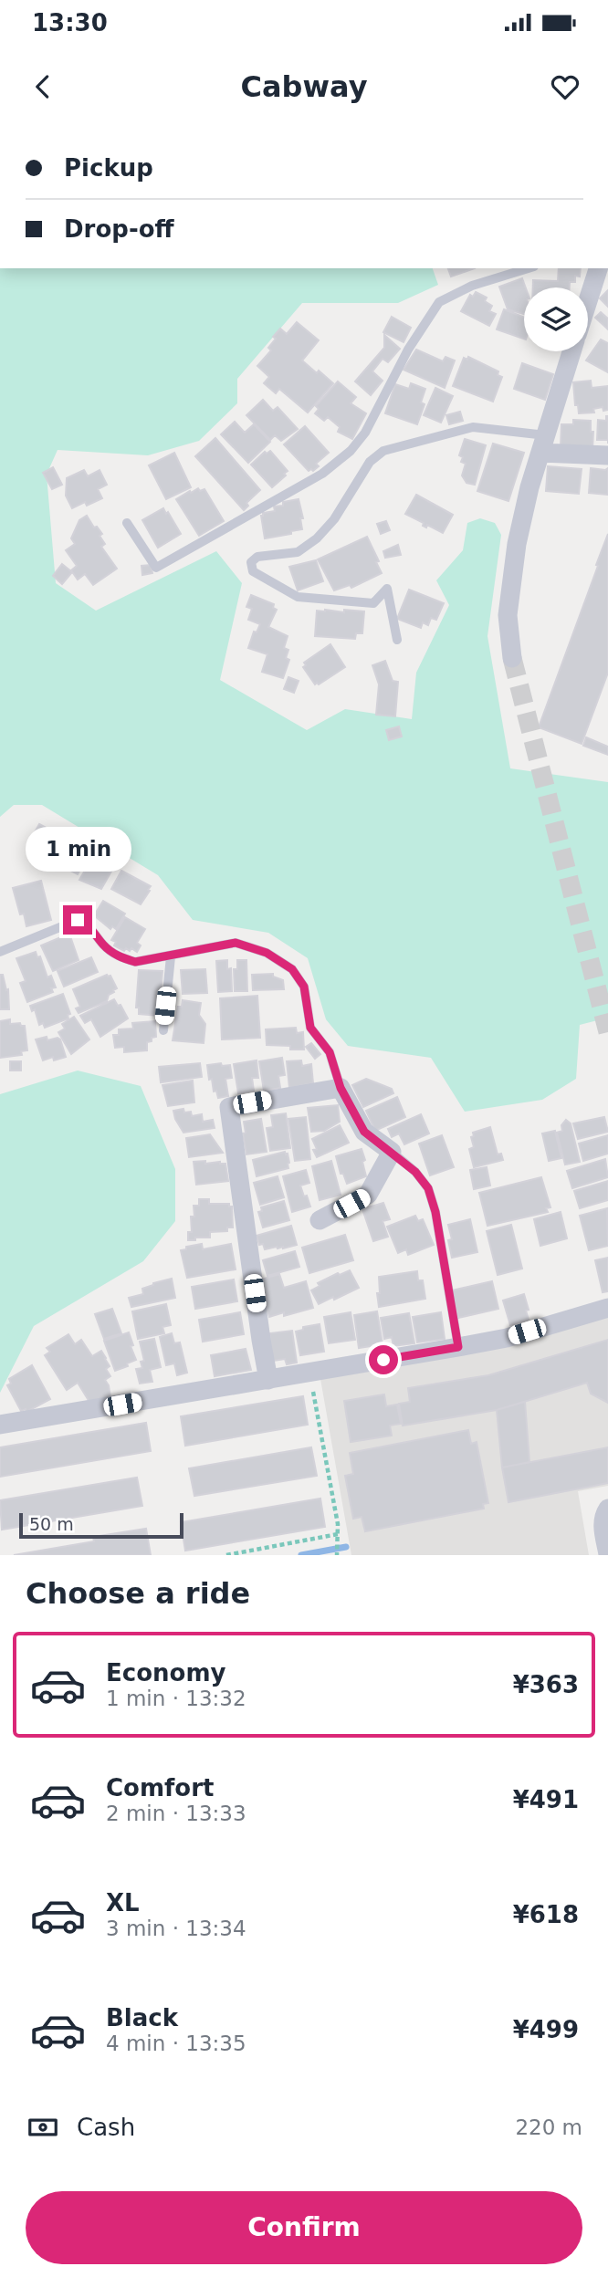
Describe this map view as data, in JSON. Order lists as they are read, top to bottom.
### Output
{
  "scale_bar": "50 m",
  "page": {
    "status": "13:30",
    "header": "Cabway",
    "banner": ["Pickup", "Drop-off"],
    "bubble": "1 min",
    "scale": "50 m",
    "heading": "Choose a ride",
    "list": [
      {
        "name": "Economy",
        "note": "1 min · 13:32",
        "value": "¥363"
      },
      {
        "name": "Comfort",
        "note": "2 min · 13:33",
        "value": "¥491"
      },
      {
        "name": "XL",
        "note": "3 min · 13:34",
        "value": "¥618"
      },
      {
        "name": "Black",
        "note": "4 min · 13:35",
        "value": "¥499"
      }
    ],
    "pay": ["Cash", "220 m"],
    "buttons": "Confirm"
  }
}
